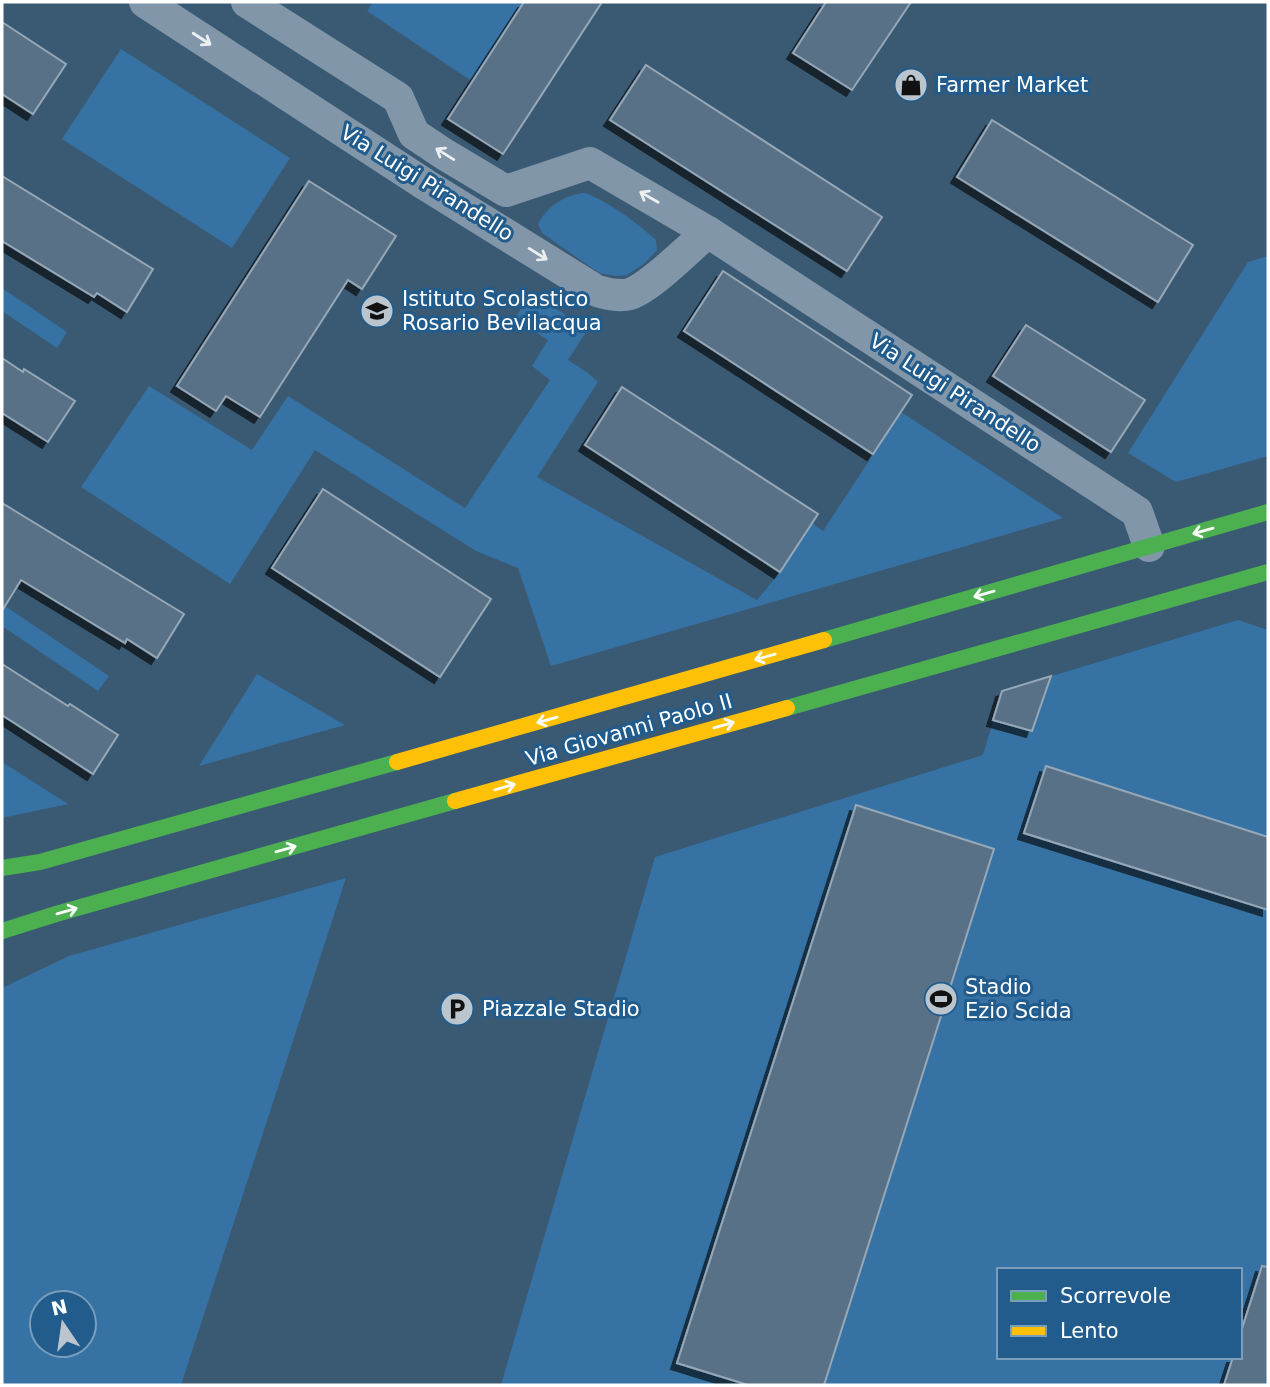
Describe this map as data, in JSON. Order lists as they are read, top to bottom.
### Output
{
  "streets": {
    "street": ["Via Luigi Pirandello", "Via Giovanni Paolo II"]
  },
  "crossings": [
    ["Via Luigi Pirandello", "Via Giovanni Paolo II"]
  ],
  "places": {
    "shop": ["Farmer Market"],
    "school or university": ["Istituto Scolastico Rosario Bevilacqua"],
    "sports": ["Stadio Ezio Scida"],
    "parking": ["Piazzale Stadio"]
  },
  "legend": ["Scorrevole", "Lento"],
  "north": "top"
}
